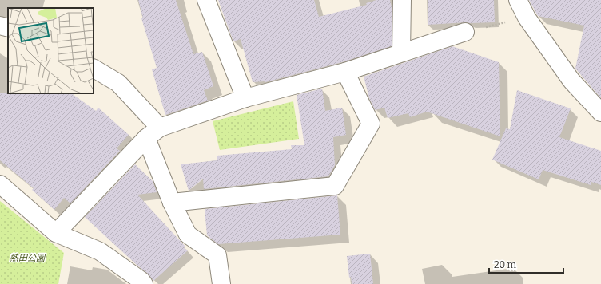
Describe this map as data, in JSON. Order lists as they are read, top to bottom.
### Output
{
  "parks": ["熱田公園"],
  "scale_bar": "20 m"
}
